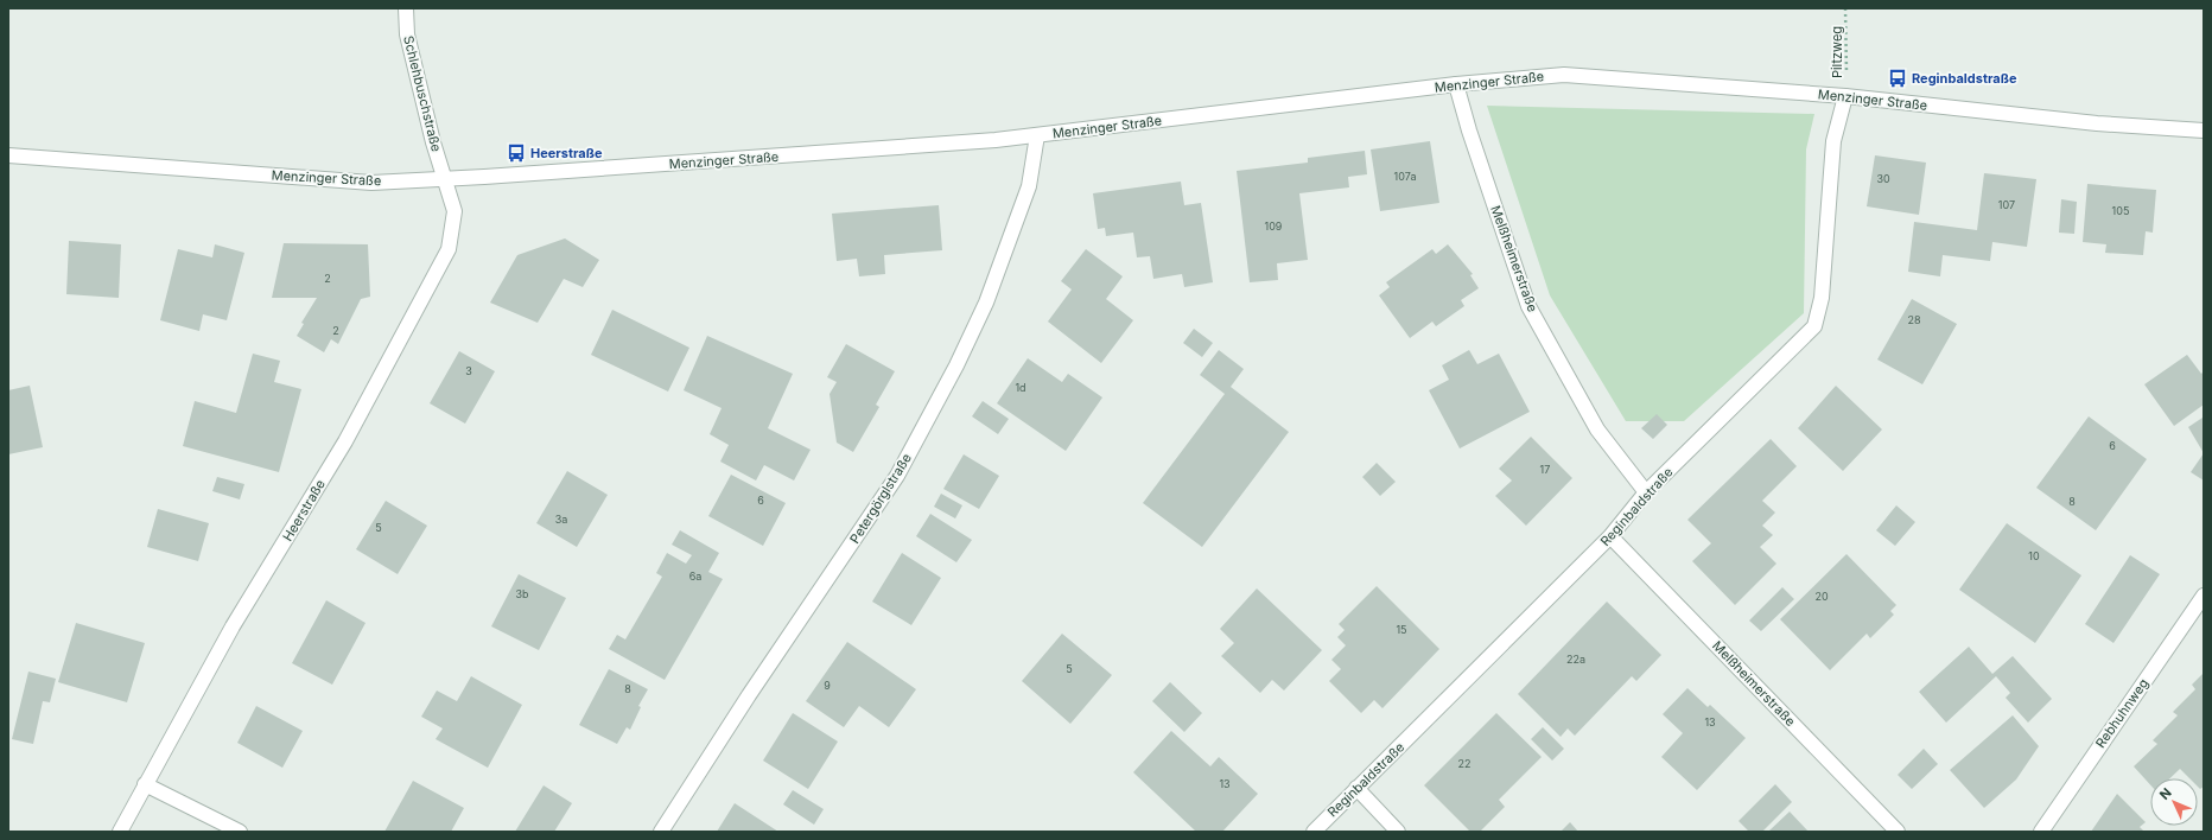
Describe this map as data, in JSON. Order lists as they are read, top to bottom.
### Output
{
  "streets": {
    "street": [
      "Menzinger Straße",
      "Schlehbuschstraße",
      "Melßheimerstraße",
      "Petergörglstraße",
      "Reginbaldstraße",
      "Heerstraße",
      "Rebhuhnweg"
    ],
    "path": ["Piltzweg"]
  },
  "crossings": [
    ["Piltzweg", "Menzinger Straße"],
    ["Piltzweg", "Reginbaldstraße"],
    ["Menzinger Straße", "Schlehbuschstraße"],
    ["Menzinger Straße", "Melßheimerstraße"],
    ["Menzinger Straße", "Petergörglstraße"],
    ["Menzinger Straße", "Reginbaldstraße"],
    ["Menzinger Straße", "Heerstraße"],
    ["Schlehbuschstraße", "Heerstraße"],
    ["Melßheimerstraße", "Reginbaldstraße"]
  ],
  "places": {
    "bus stop": ["Reginbaldstraße", "Heerstraße"]
  },
  "house_numbers": [
    "107a",
    "30",
    "107",
    "105",
    "109",
    "2",
    "28",
    "2",
    "3",
    "1d",
    "6",
    "17",
    "6",
    "8",
    "3a",
    "5",
    "10",
    "6a",
    "3b",
    "20",
    "15",
    "22a",
    "5",
    "9",
    "8",
    "13",
    "22",
    "13"
  ],
  "north": "top left"
}
